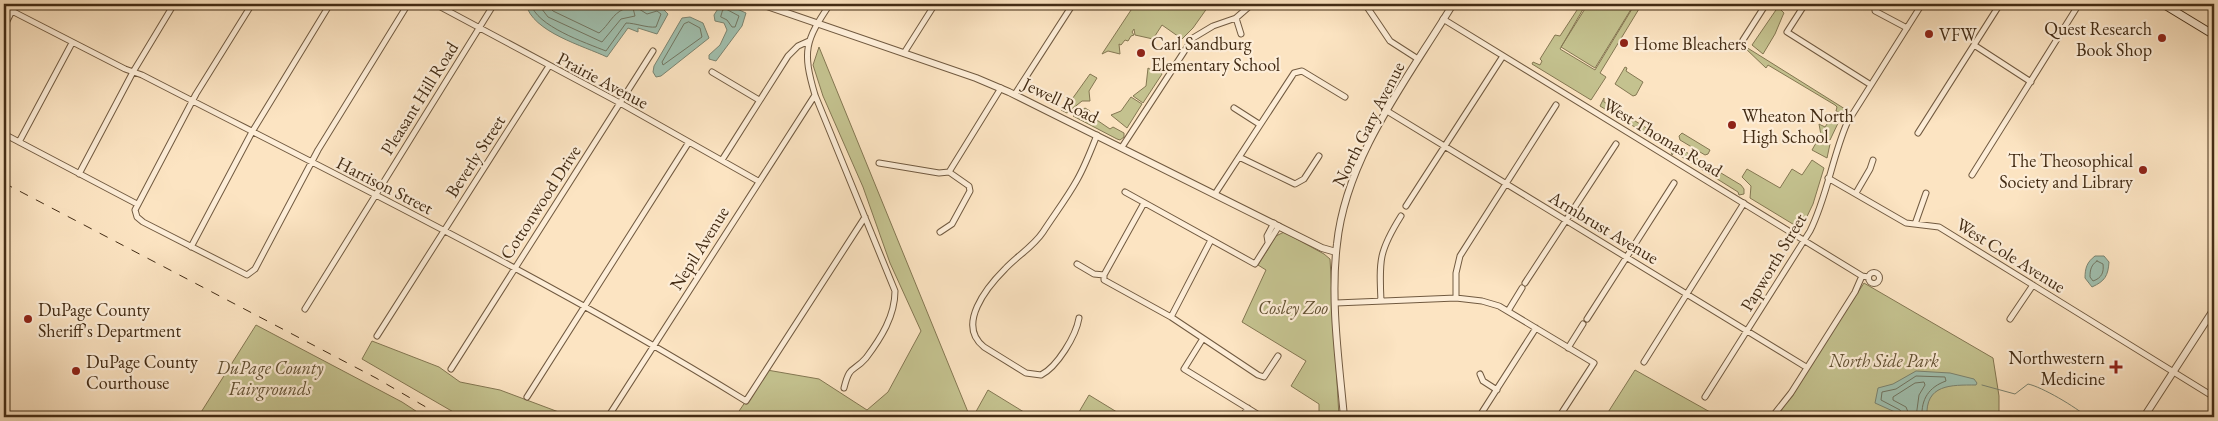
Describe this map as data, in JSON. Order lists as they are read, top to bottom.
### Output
{
  "streets": {
    "street": [
      "Prairie Avenue",
      "Pleasant Hill Road",
      "Jewell Road",
      "North Gary Avenue",
      "West Thomas Road",
      "Beverly Street",
      "Harrison Street",
      "Cottonwood Drive",
      "Armbrust Avenue",
      "Nepil Avenue",
      "West Cole Avenue",
      "Papworth Street"
    ]
  },
  "crossings": [
    ["Prairie Avenue", "Pleasant Hill Road"],
    ["Prairie Avenue", "Beverly Street"],
    ["Prairie Avenue", "Cottonwood Drive"],
    ["Prairie Avenue", "Nepil Avenue"],
    ["Pleasant Hill Road", "Harrison Street"],
    ["Jewell Road", "North Gary Avenue"],
    ["North Gary Avenue", "West Thomas Road"],
    ["North Gary Avenue", "Armbrust Avenue"],
    ["West Thomas Road", "Armbrust Avenue"],
    ["West Thomas Road", "Papworth Street"],
    ["Beverly Street", "Harrison Street"],
    ["Harrison Street", "Cottonwood Drive"],
    ["Harrison Street", "Nepil Avenue"],
    ["Armbrust Avenue", "Papworth Street"],
    ["West Cole Avenue", "Papworth Street"]
  ],
  "parks": ["Cosley Zoo", "North Side Park", "DuPage County Fairgrounds"],
  "places": {
    "other": [
      "VFW",
      "Quest Research Book Shop",
      "Home Bleachers",
      "Carl Sandburg Elementary School",
      "Wheaton North High School",
      "The Theosophical Society and Library",
      "DuPage County Sheriff's Department",
      "DuPage County Courthouse"
    ],
    "health": ["Northwestern Medicine"]
  }
}
